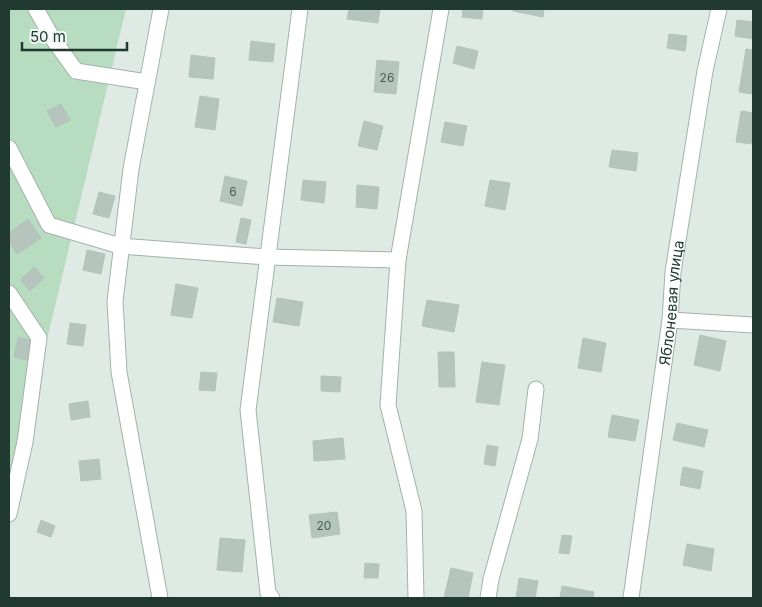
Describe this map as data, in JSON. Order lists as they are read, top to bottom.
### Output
{
  "streets": {
    "street": ["Яблоневая улица"]
  },
  "house_numbers": ["26", "6", "20"],
  "scale_bar": "50 m"
}
